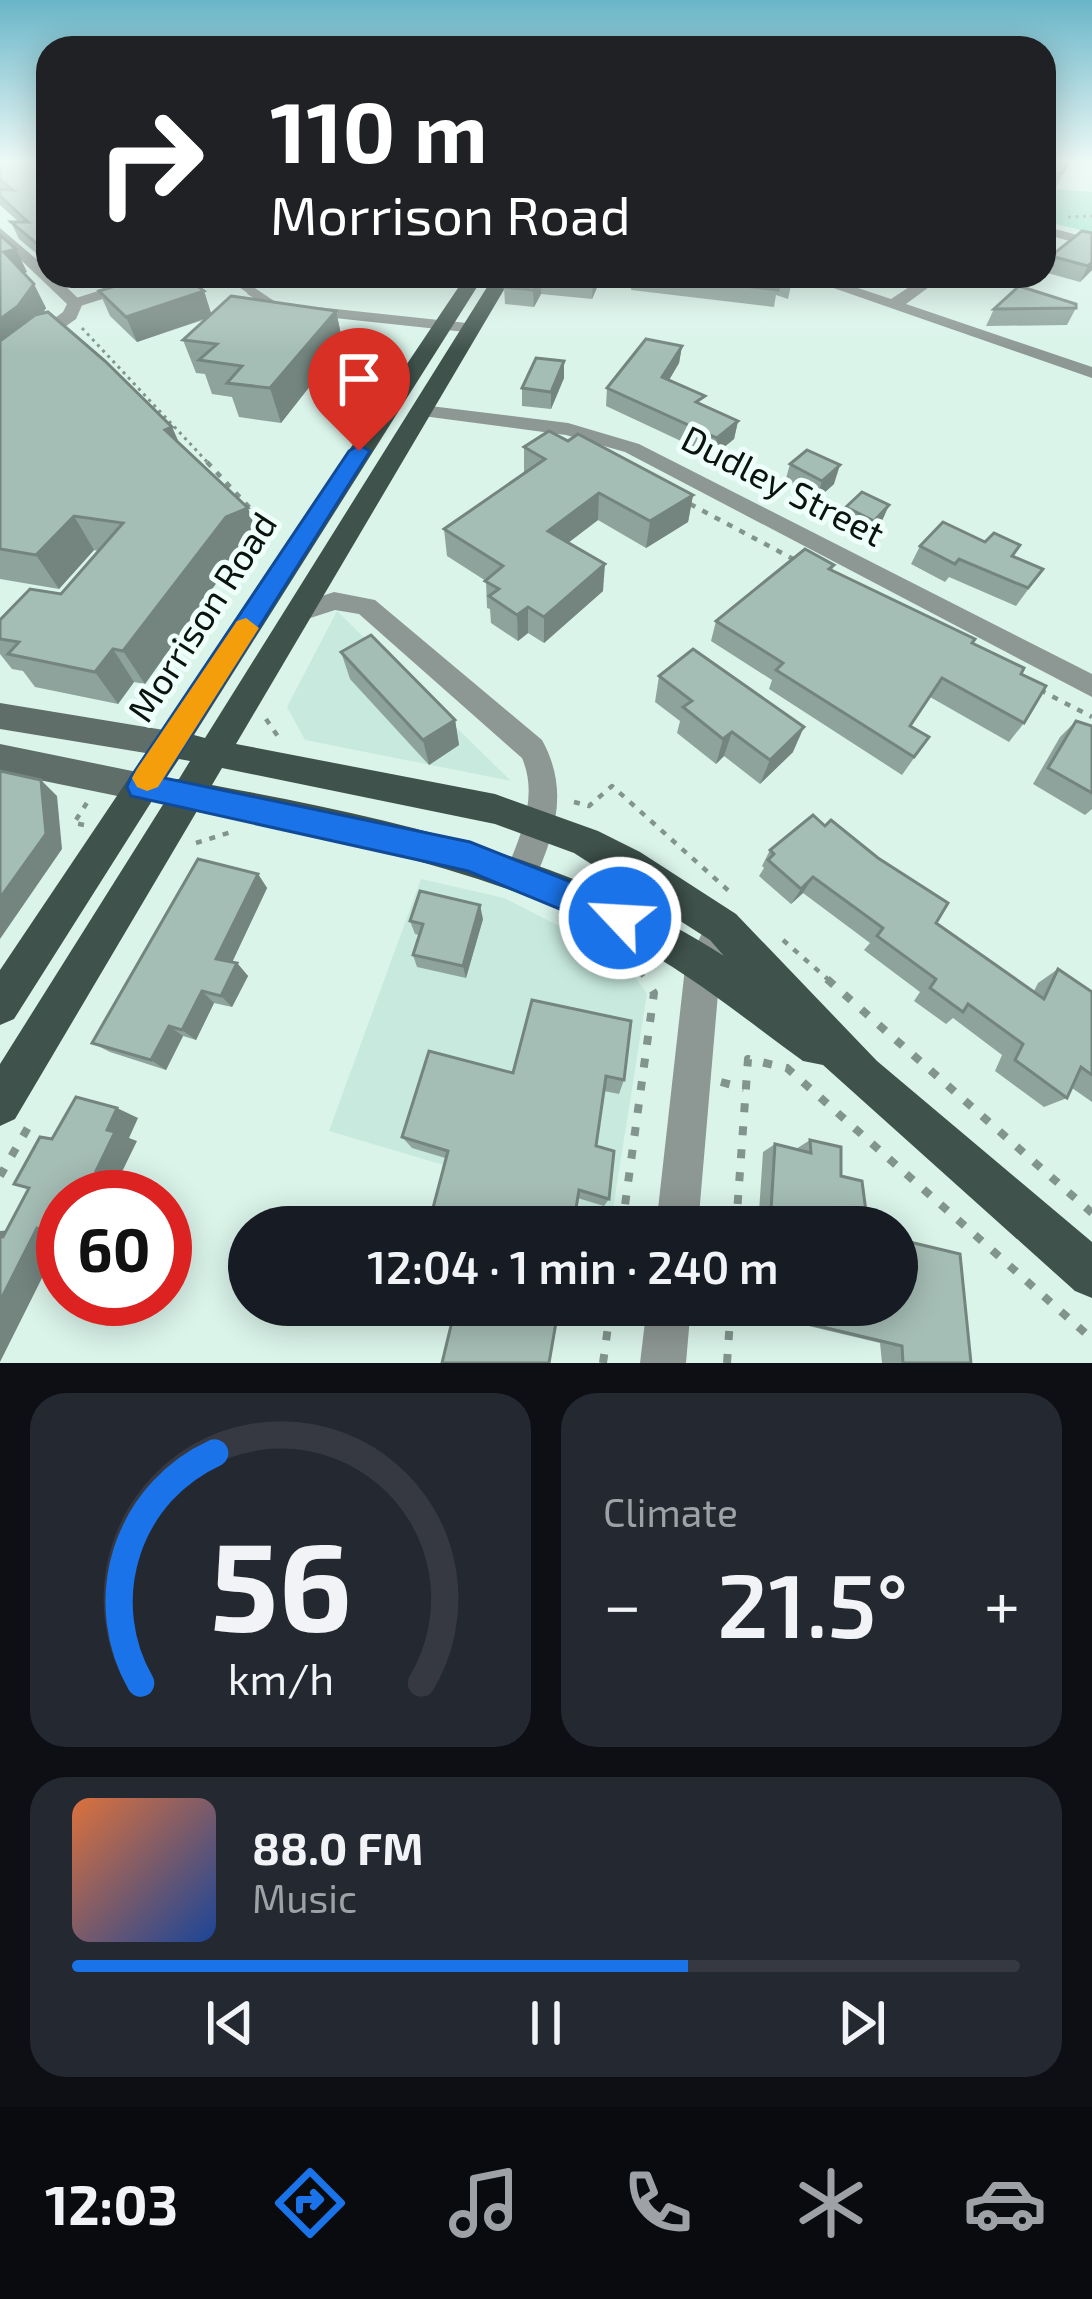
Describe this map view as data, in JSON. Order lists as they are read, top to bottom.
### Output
{
  "streets": {
    "main road": ["Morrison Road"],
    "street": ["Dudley Street"]
  },
  "page": {
    "turn": ["110 m", "Morrison Road"],
    "limit": "60",
    "trip": "12:04 · 1 min · 240 m",
    "tile": "Climate",
    "heat": ["−", "21.5°", "+"],
    "song": ["88.0 FM", "Music"],
    "tabs": "12:03",
    "gauge": ["56", "km/h"]
  }
}
